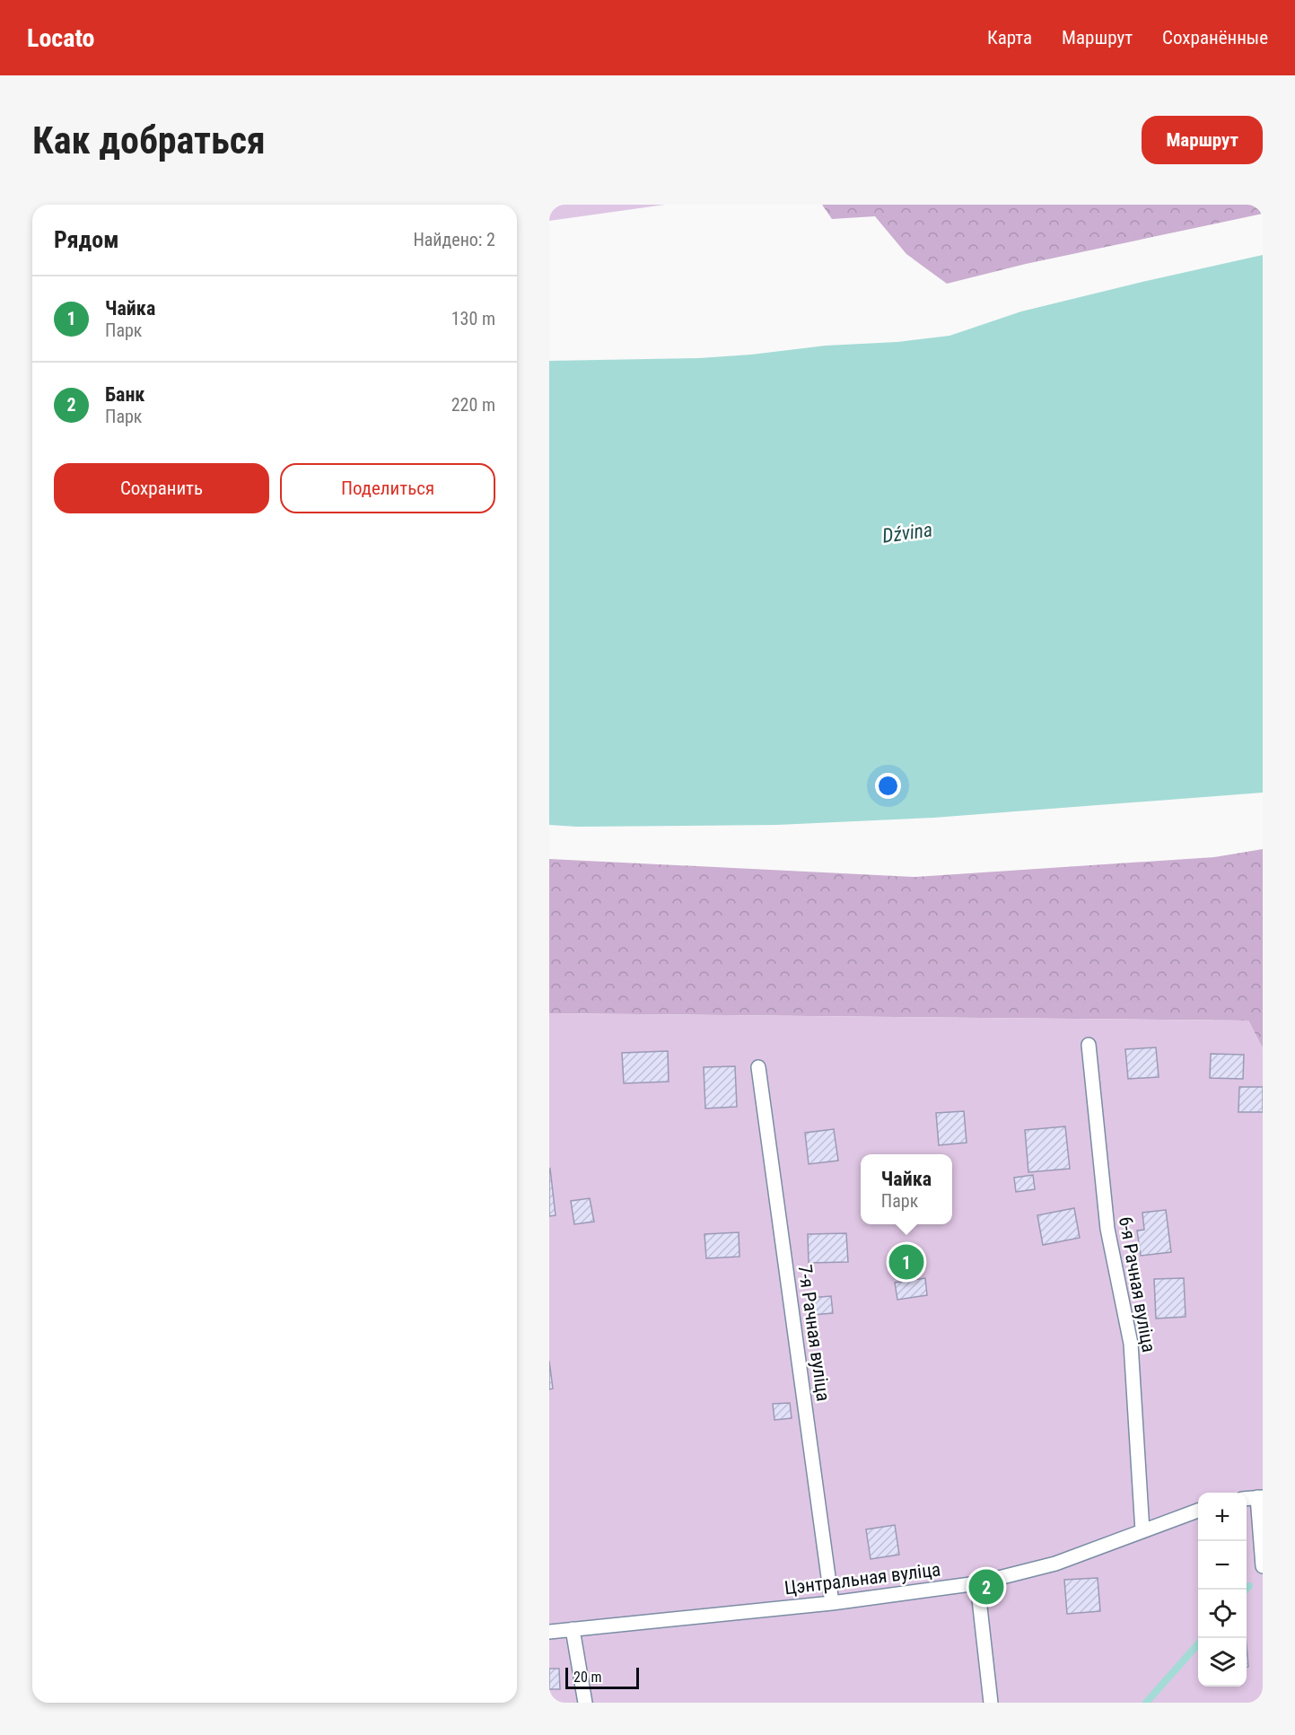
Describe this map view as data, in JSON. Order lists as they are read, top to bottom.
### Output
{
  "streets": {
    "lane": ["6-я Рачная вуліца", "7-я Рачная вуліца", "Цэнтральная вуліца"]
  },
  "crossings": [
    ["6-я Рачная вуліца", "Цэнтральная вуліца"],
    ["7-я Рачная вуліца", "Цэнтральная вуліца"]
  ],
  "water": ["Dźvina"],
  "scale_bar": "20 m",
  "page": {
    "header": "Locato",
    "nav": ["Карта", "Маршрут", "Сохранённые"],
    "buttons": [
      "Маршрут",
      ["Сохранить", "Поделиться"]
    ],
    "title": "Как добраться",
    "heading": ["Рядом", "Найдено: 2"],
    "list": [
      {
        "mark": "1",
        "name": "Чайка",
        "note": "Парк",
        "value": "130 m"
      },
      {
        "mark": "2",
        "name": "Банк",
        "note": "Парк",
        "value": "220 m"
      }
    ],
    "popup": ["Чайка", "Парк"],
    "pins": ["1", "2"],
    "map_buttons": ["+", "−"],
    "scale": "20 m"
  }
}
